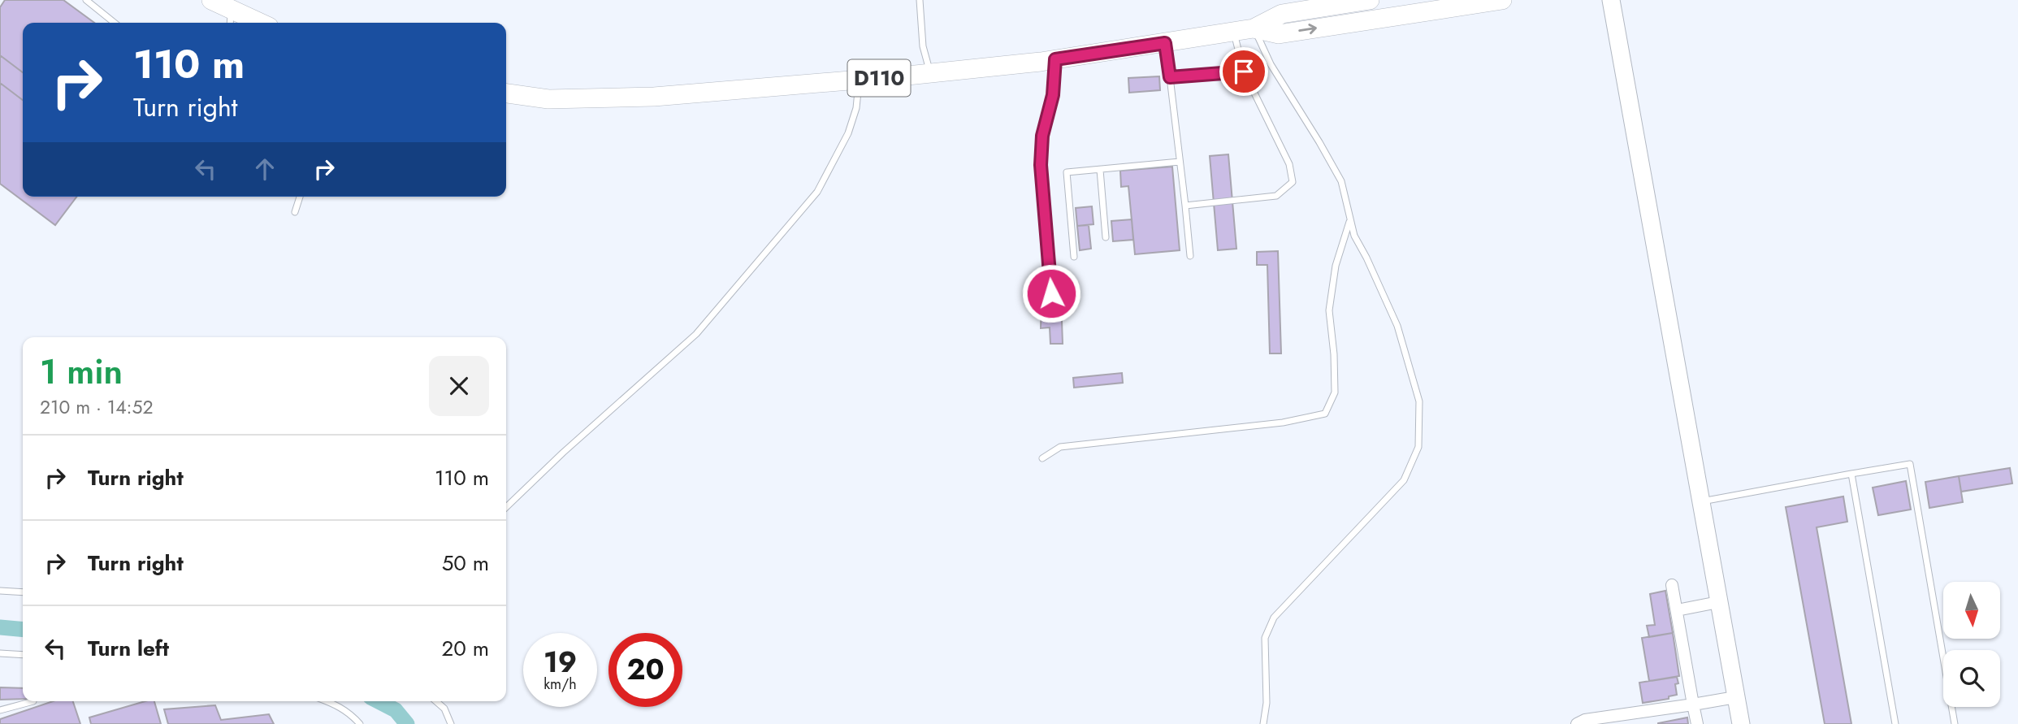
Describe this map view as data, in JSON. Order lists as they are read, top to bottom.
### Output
{
  "streets": {
    "main road": ["D110"]
  },
  "north": "bottom",
  "page": {
    "turn": ["110 m", "Turn right"],
    "heading": ["1 min", "210 m · 14:52"],
    "list": [
      {
        "name": "Turn right",
        "value": "110 m"
      },
      {
        "name": "Turn right",
        "value": "50 m"
      },
      {
        "name": "Turn left",
        "value": "20 m"
      }
    ],
    "speed": "19 km/h",
    "limit": "20"
  }
}
